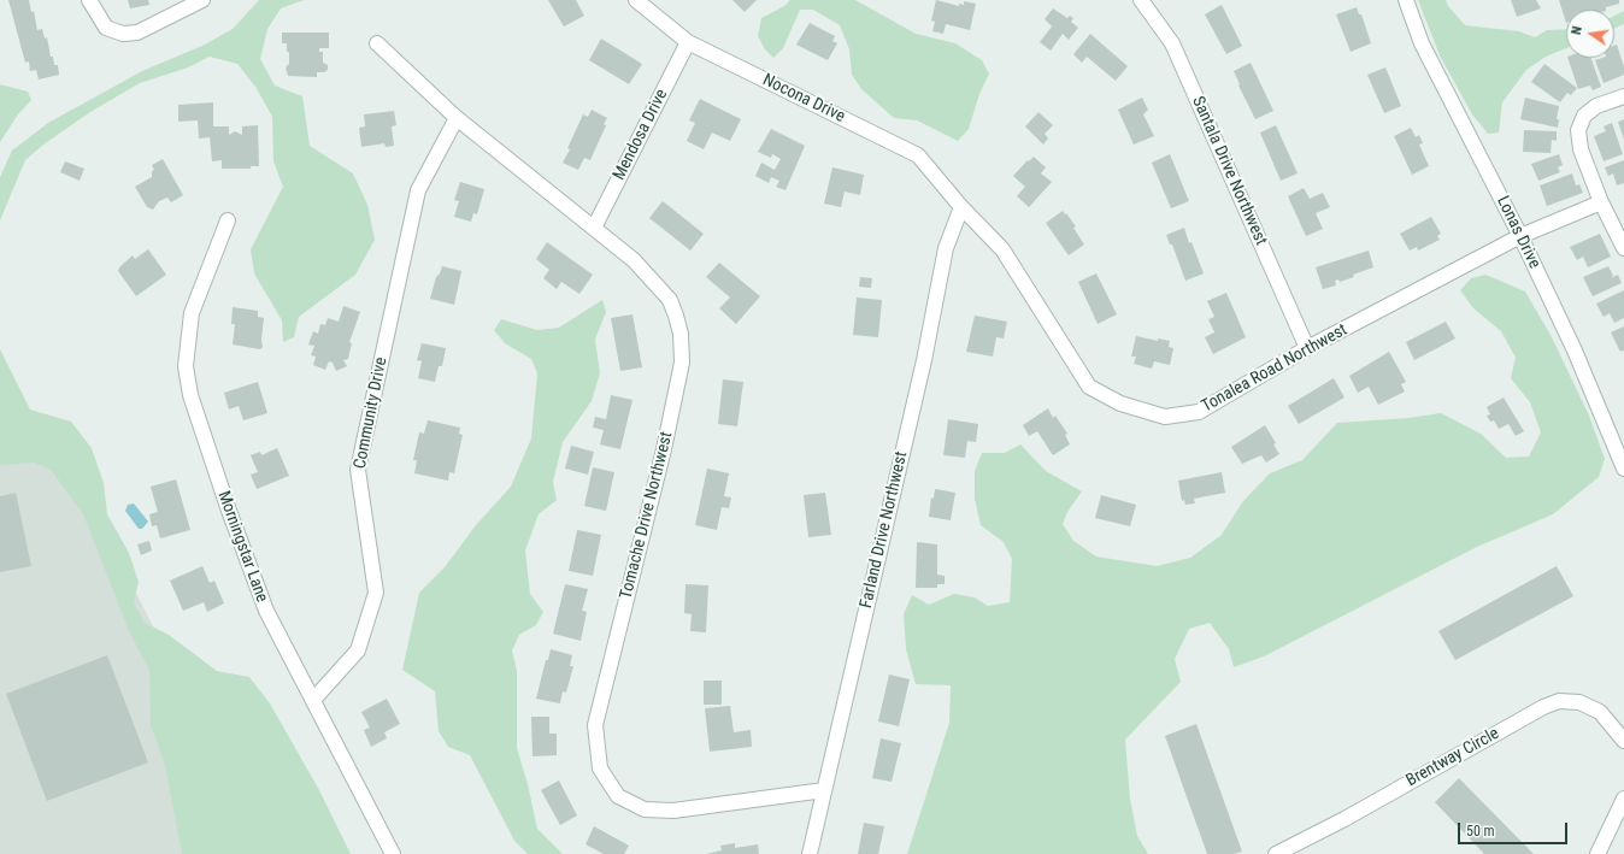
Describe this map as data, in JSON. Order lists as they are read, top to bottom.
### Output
{
  "streets": {
    "street": [
      "Nocona Drive",
      "Mendosa Drive",
      "Santala Drive Northwest",
      "Lonas Drive",
      "Tonalea Road Northwest",
      "Community Drive",
      "Tomache Drive Northwest",
      "Farland Drive Northwest",
      "Morningstar Lane",
      "Brentway Circle"
    ]
  },
  "crossings": [
    ["Nocona Drive", "Mendosa Drive"],
    ["Nocona Drive", "Tonalea Road Northwest"],
    ["Nocona Drive", "Farland Drive Northwest"],
    ["Mendosa Drive", "Tomache Drive Northwest"],
    ["Santala Drive Northwest", "Tonalea Road Northwest"],
    ["Lonas Drive", "Tonalea Road Northwest"],
    ["Tonalea Road Northwest", "Farland Drive Northwest"],
    ["Community Drive", "Tomache Drive Northwest"],
    ["Community Drive", "Morningstar Lane"],
    ["Tomache Drive Northwest", "Farland Drive Northwest"]
  ],
  "scale_bar": "50 m",
  "north": "left"
}
